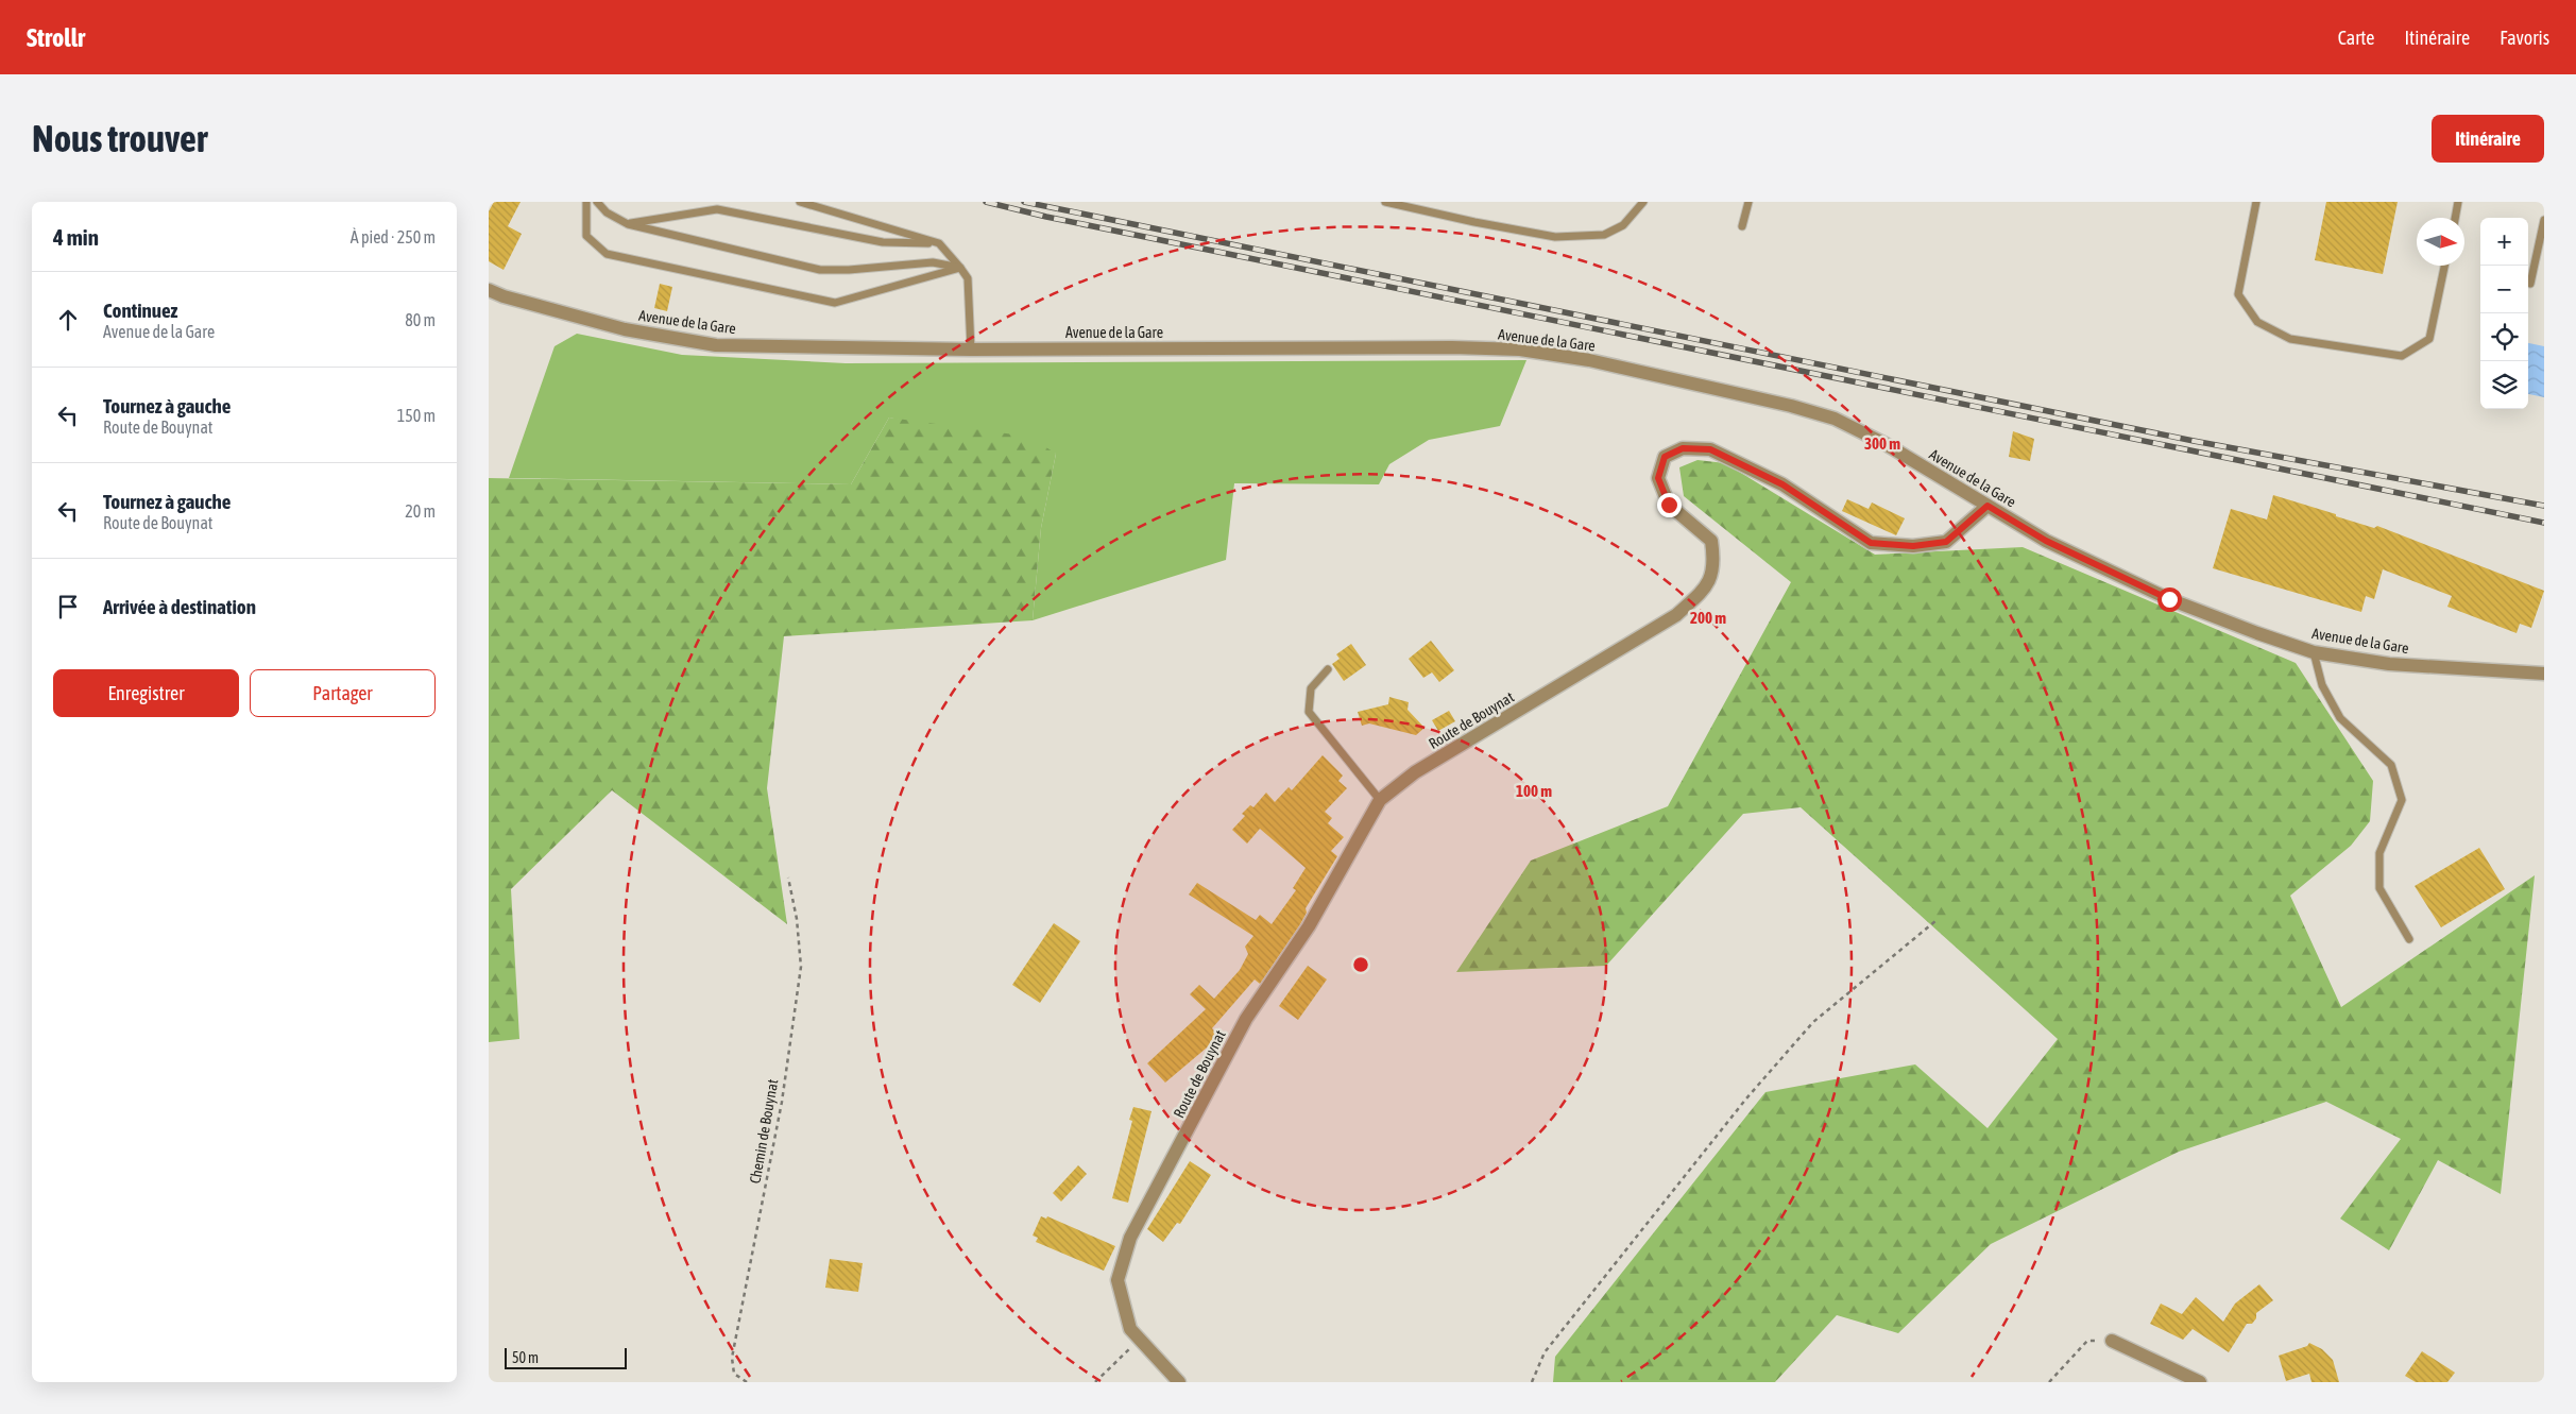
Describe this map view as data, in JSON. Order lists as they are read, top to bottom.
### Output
{
  "streets": {
    "street": ["Avenue de la Gare", "Route de Bouynat"],
    "path": ["Chemin de Bouynat"]
  },
  "crossings": [
    ["Avenue de la Gare", "Route de Bouynat"]
  ],
  "scale_bar": "50 m",
  "north": "right",
  "page": {
    "header": "Strollr",
    "nav": ["Carte", "Itinéraire", "Favoris"],
    "buttons": [
      "Itinéraire",
      ["Enregistrer", "Partager"]
    ],
    "title": "Nous trouver",
    "heading": ["4 min", "À pied · 250 m"],
    "map_buttons": ["+", "−"],
    "list": [
      ["Continuez", "Avenue de la Gare", "80 m"],
      ["Tournez à gauche", "Route de Bouynat", "150 m"],
      ["Tournez à gauche", "Route de Bouynat", "20 m"],
      "Arrivée à destination"
    ],
    "scale": "50 m"
  },
  "rings": ["300 m", "200 m", "100 m"]
}
